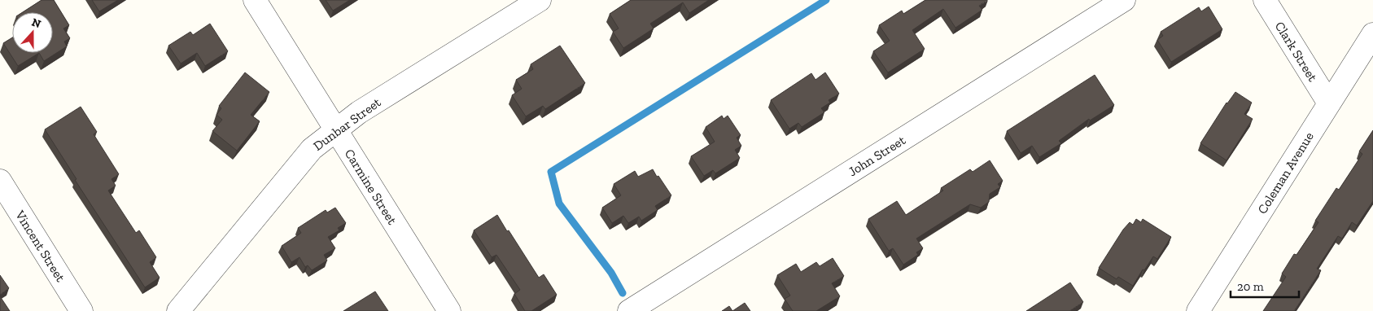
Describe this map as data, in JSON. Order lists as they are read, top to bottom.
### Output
{
  "streets": {
    "street": [
      "Clark Street",
      "Dunbar Street",
      "John Street",
      "Coleman Avenue",
      "Carmine Street",
      "Vincent Street"
    ]
  },
  "crossings": [
    ["Clark Street", "Coleman Avenue"],
    ["Dunbar Street", "Carmine Street"]
  ],
  "scale_bar": "20 m",
  "north": "top"
}
